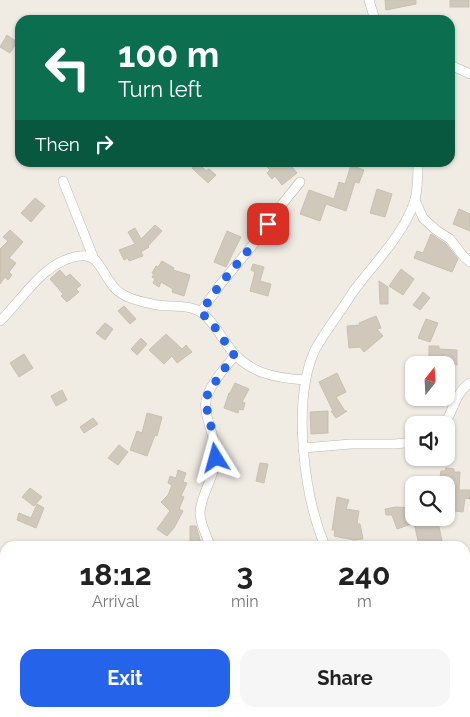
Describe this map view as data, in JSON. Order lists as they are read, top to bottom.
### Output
{
  "north": "top",
  "page": {
    "turn": ["100 m", "Turn left"],
    "then": "Then",
    "eta": [
      "18:12",
      "Arrival",
      "3",
      "min",
      "240",
      "m"
    ],
    "buttons": ["Exit", "Share"]
  }
}
